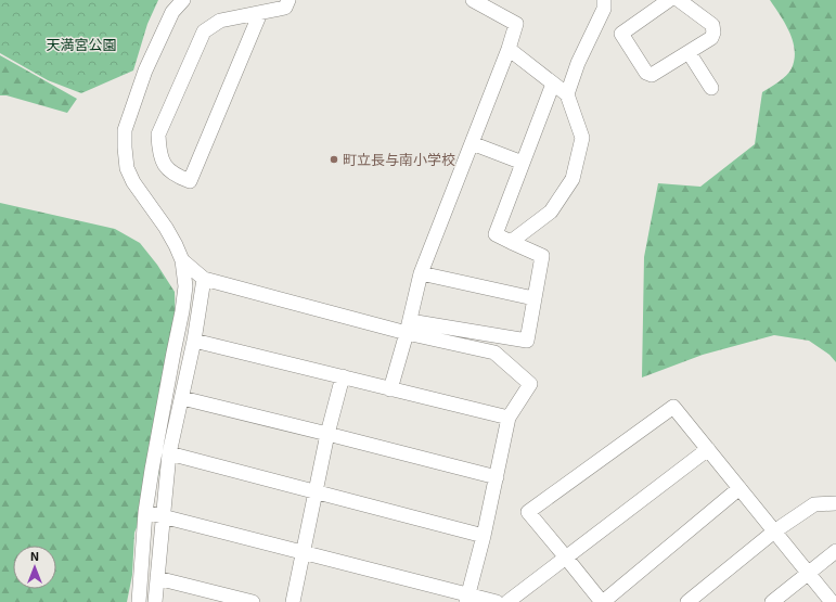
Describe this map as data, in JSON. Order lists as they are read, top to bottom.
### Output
{
  "parks": ["天満宮公園"],
  "places": ["町立長与南小学校"],
  "north": "top"
}
